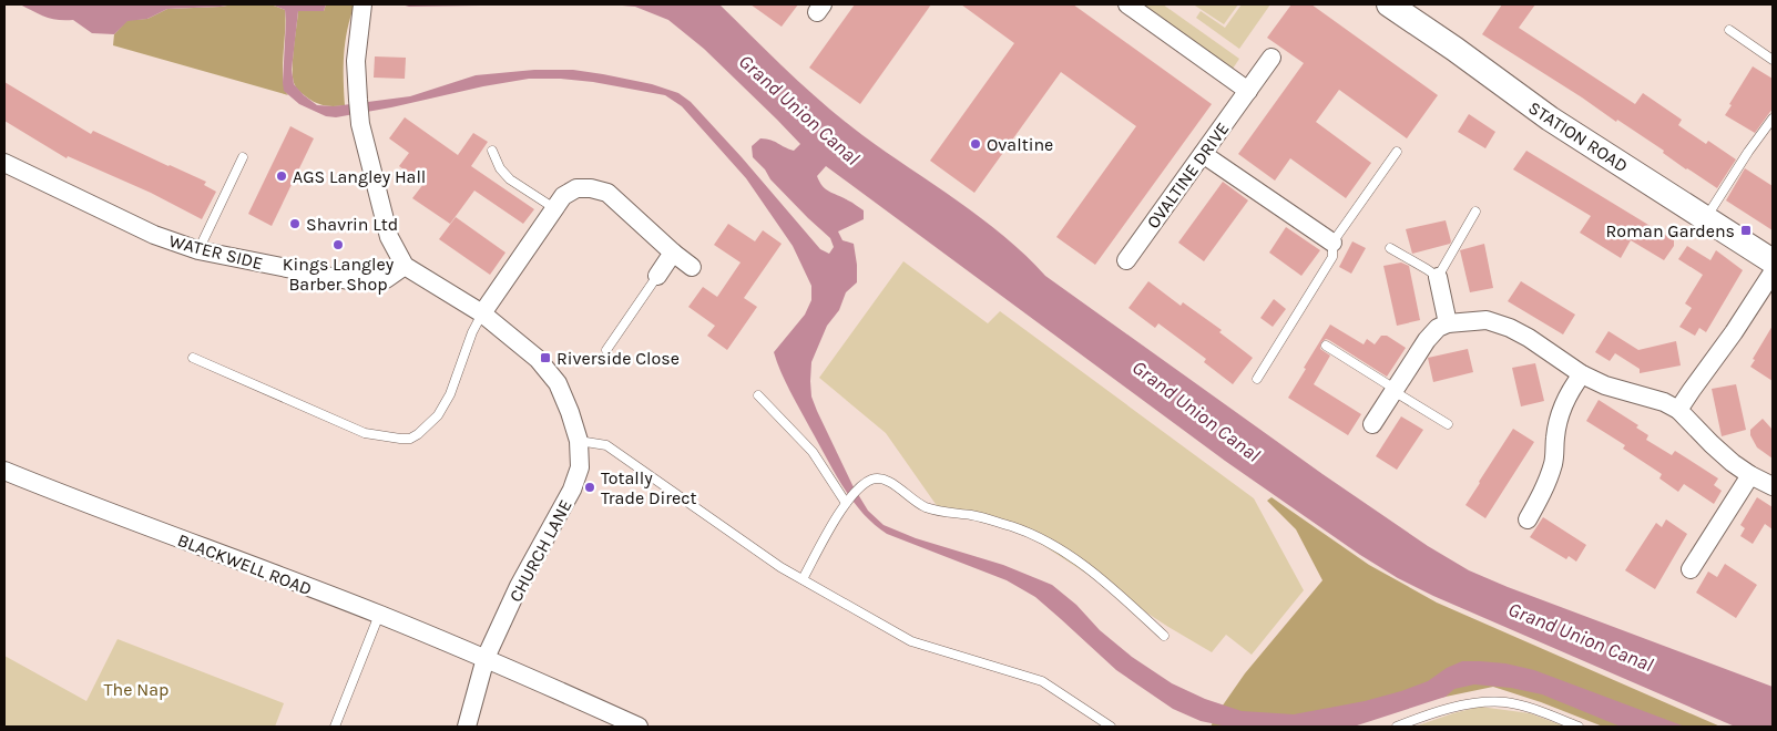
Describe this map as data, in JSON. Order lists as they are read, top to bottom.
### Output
{
  "streets": {
    "street": [
      "STATION ROAD",
      "OVALTINE DRIVE",
      "WATER SIDE",
      "CHURCH LANE",
      "BLACKWELL ROAD"
    ]
  },
  "crossings": [
    ["WATER SIDE", "CHURCH LANE"],
    ["CHURCH LANE", "BLACKWELL ROAD"]
  ],
  "water": ["Grand Union Canal"],
  "parks": ["The Nap"],
  "places": {
    "other": [
      "Ovaltine",
      "AGS Langley Hall",
      "Shavrin Ltd",
      "Kings Langley Barber Shop",
      "Totally Trade Direct"
    ],
    "transit": ["Roman Gardens", "Riverside Close"]
  }
}
